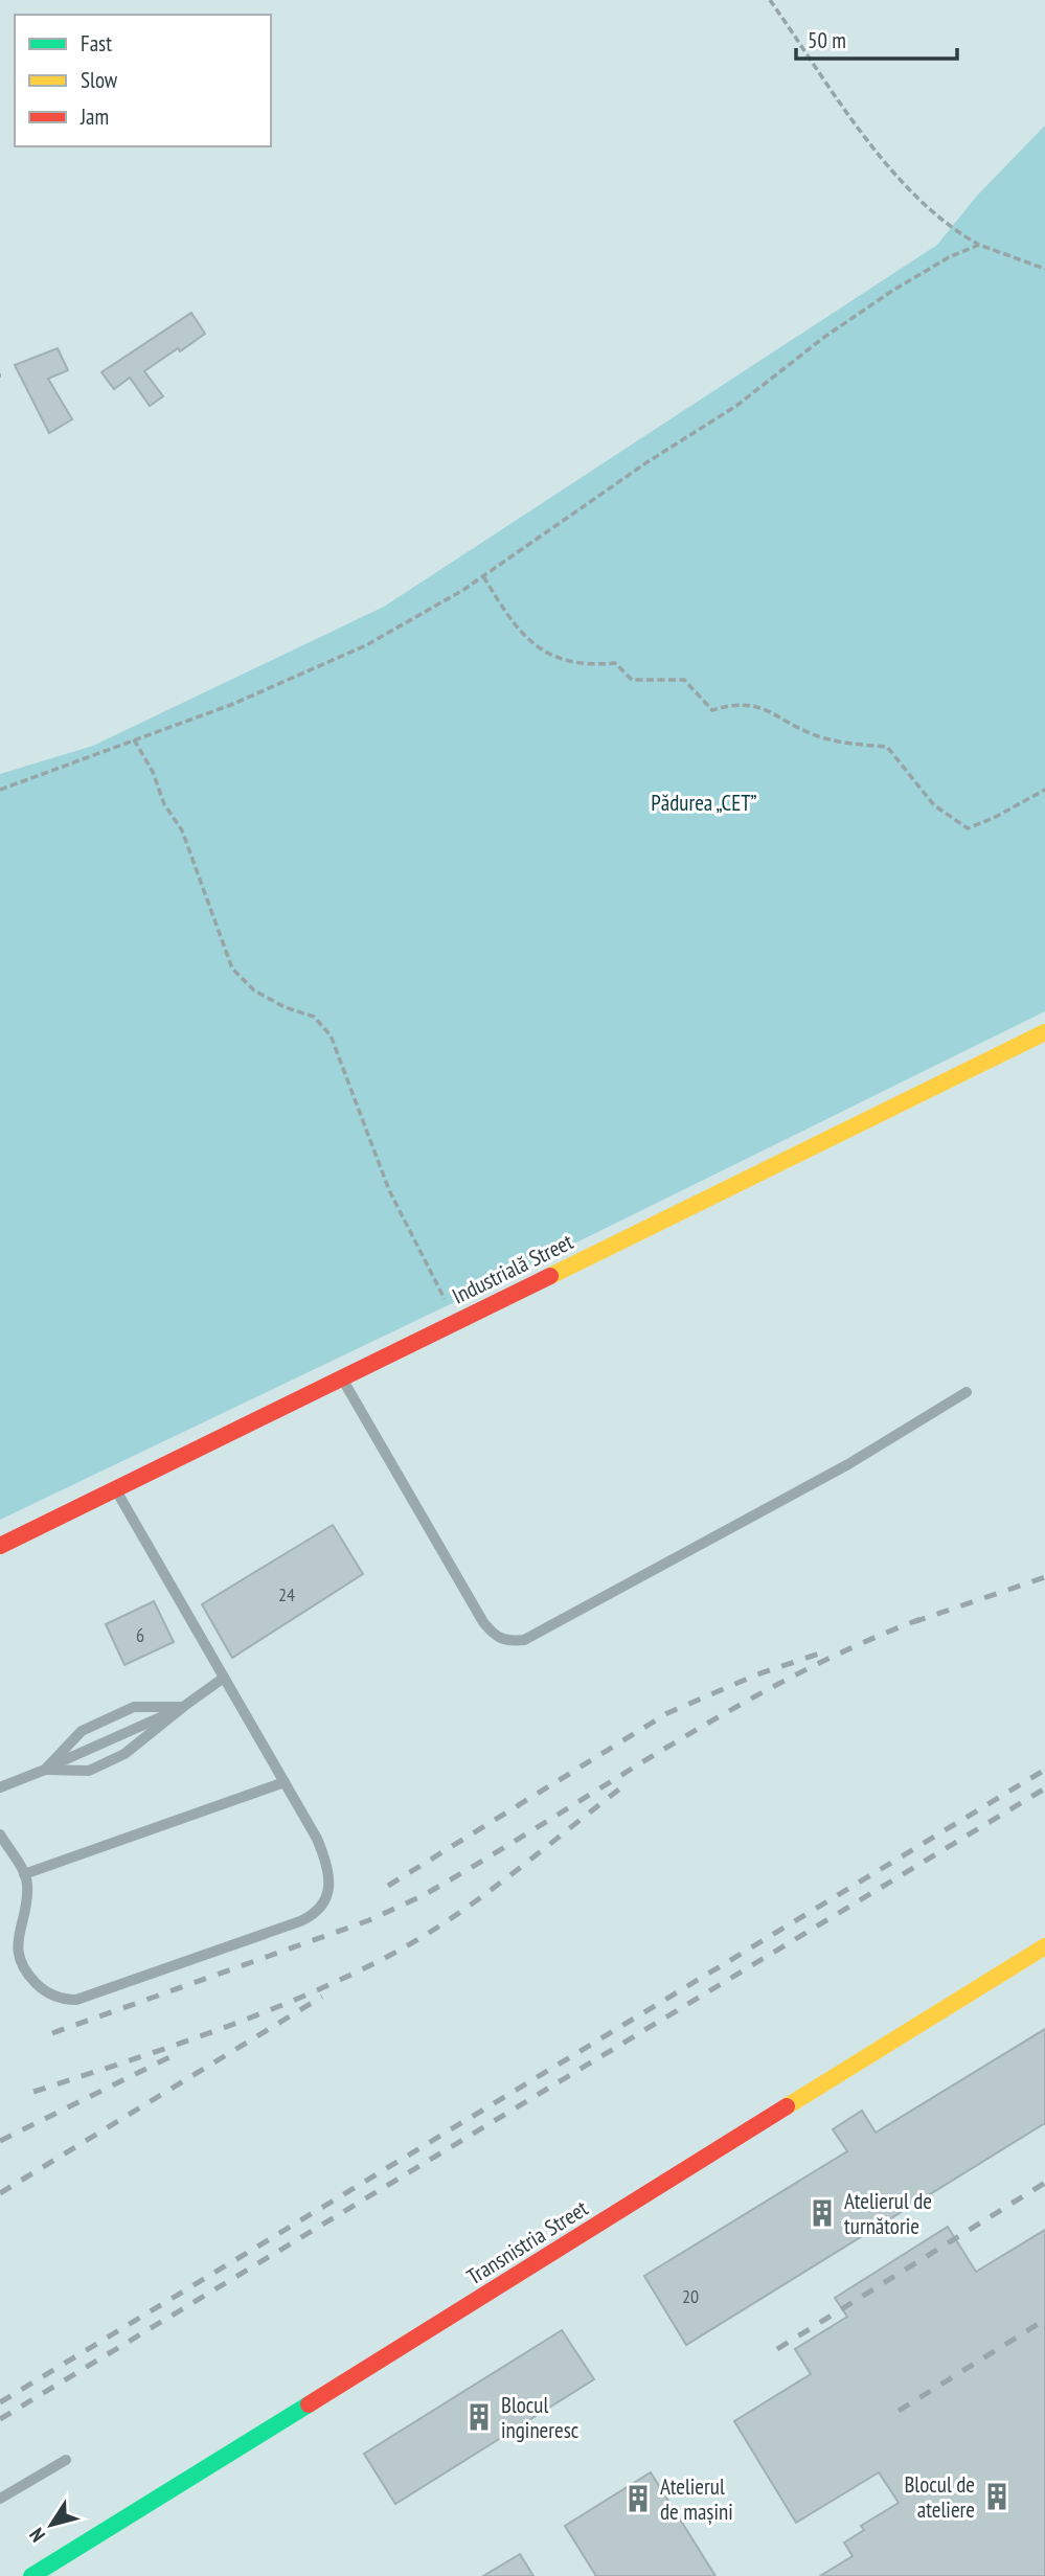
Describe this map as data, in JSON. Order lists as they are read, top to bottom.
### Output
{
  "streets": {
    "street": ["Industrială Street", "Transnistria Street"]
  },
  "parks": ["Pădurea „CET”"],
  "places": {
    "building": [
      "Atelierul de turnătorie",
      "Blocul ingineresc",
      "Blocul de ateliere",
      "Atelierul de mașini"
    ]
  },
  "house_numbers": ["24", "6", "20"],
  "legend": ["Fast", "Slow", "Jam"],
  "scale_bar": "50 m",
  "north": "bottom left"
}
